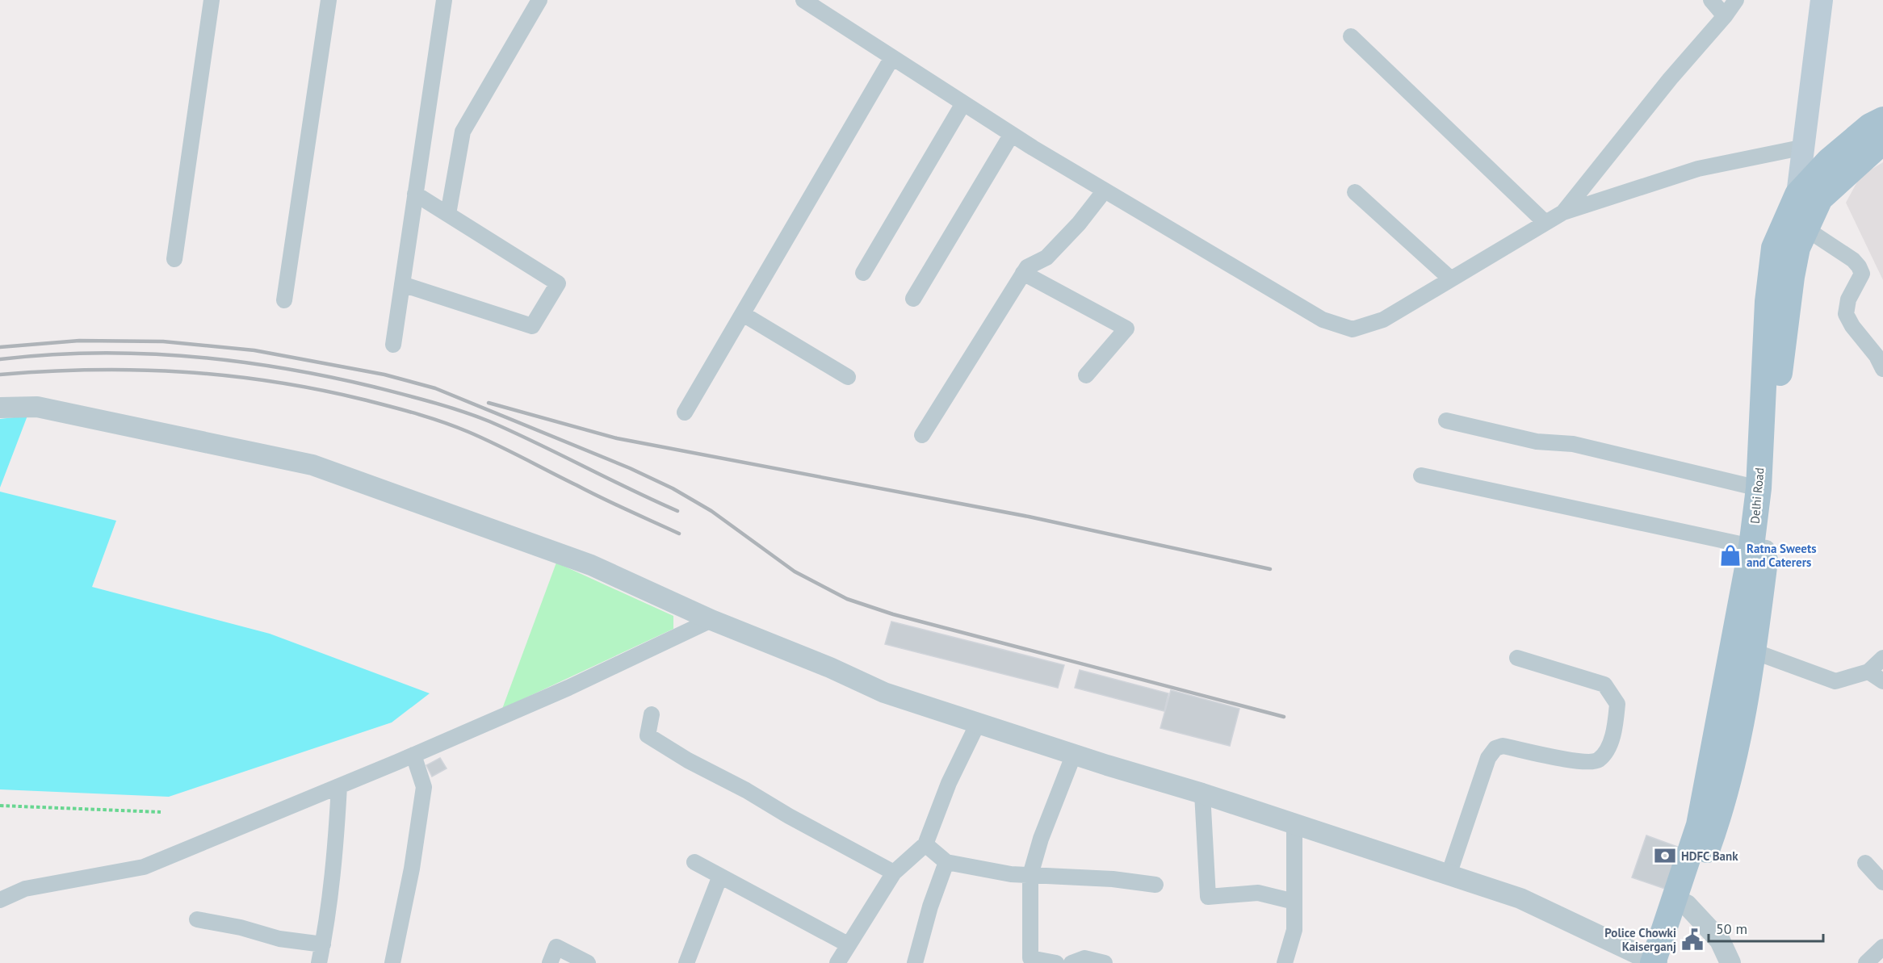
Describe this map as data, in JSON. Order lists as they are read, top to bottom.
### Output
{
  "streets": {
    "main road": ["Delhi Road"]
  },
  "places": {
    "shop": ["Ratna Sweets and Caterers"],
    "bank": ["HDFC Bank"],
    "public building": ["Police Chowki Kaiserganj"]
  },
  "scale_bar": "50 m"
}
